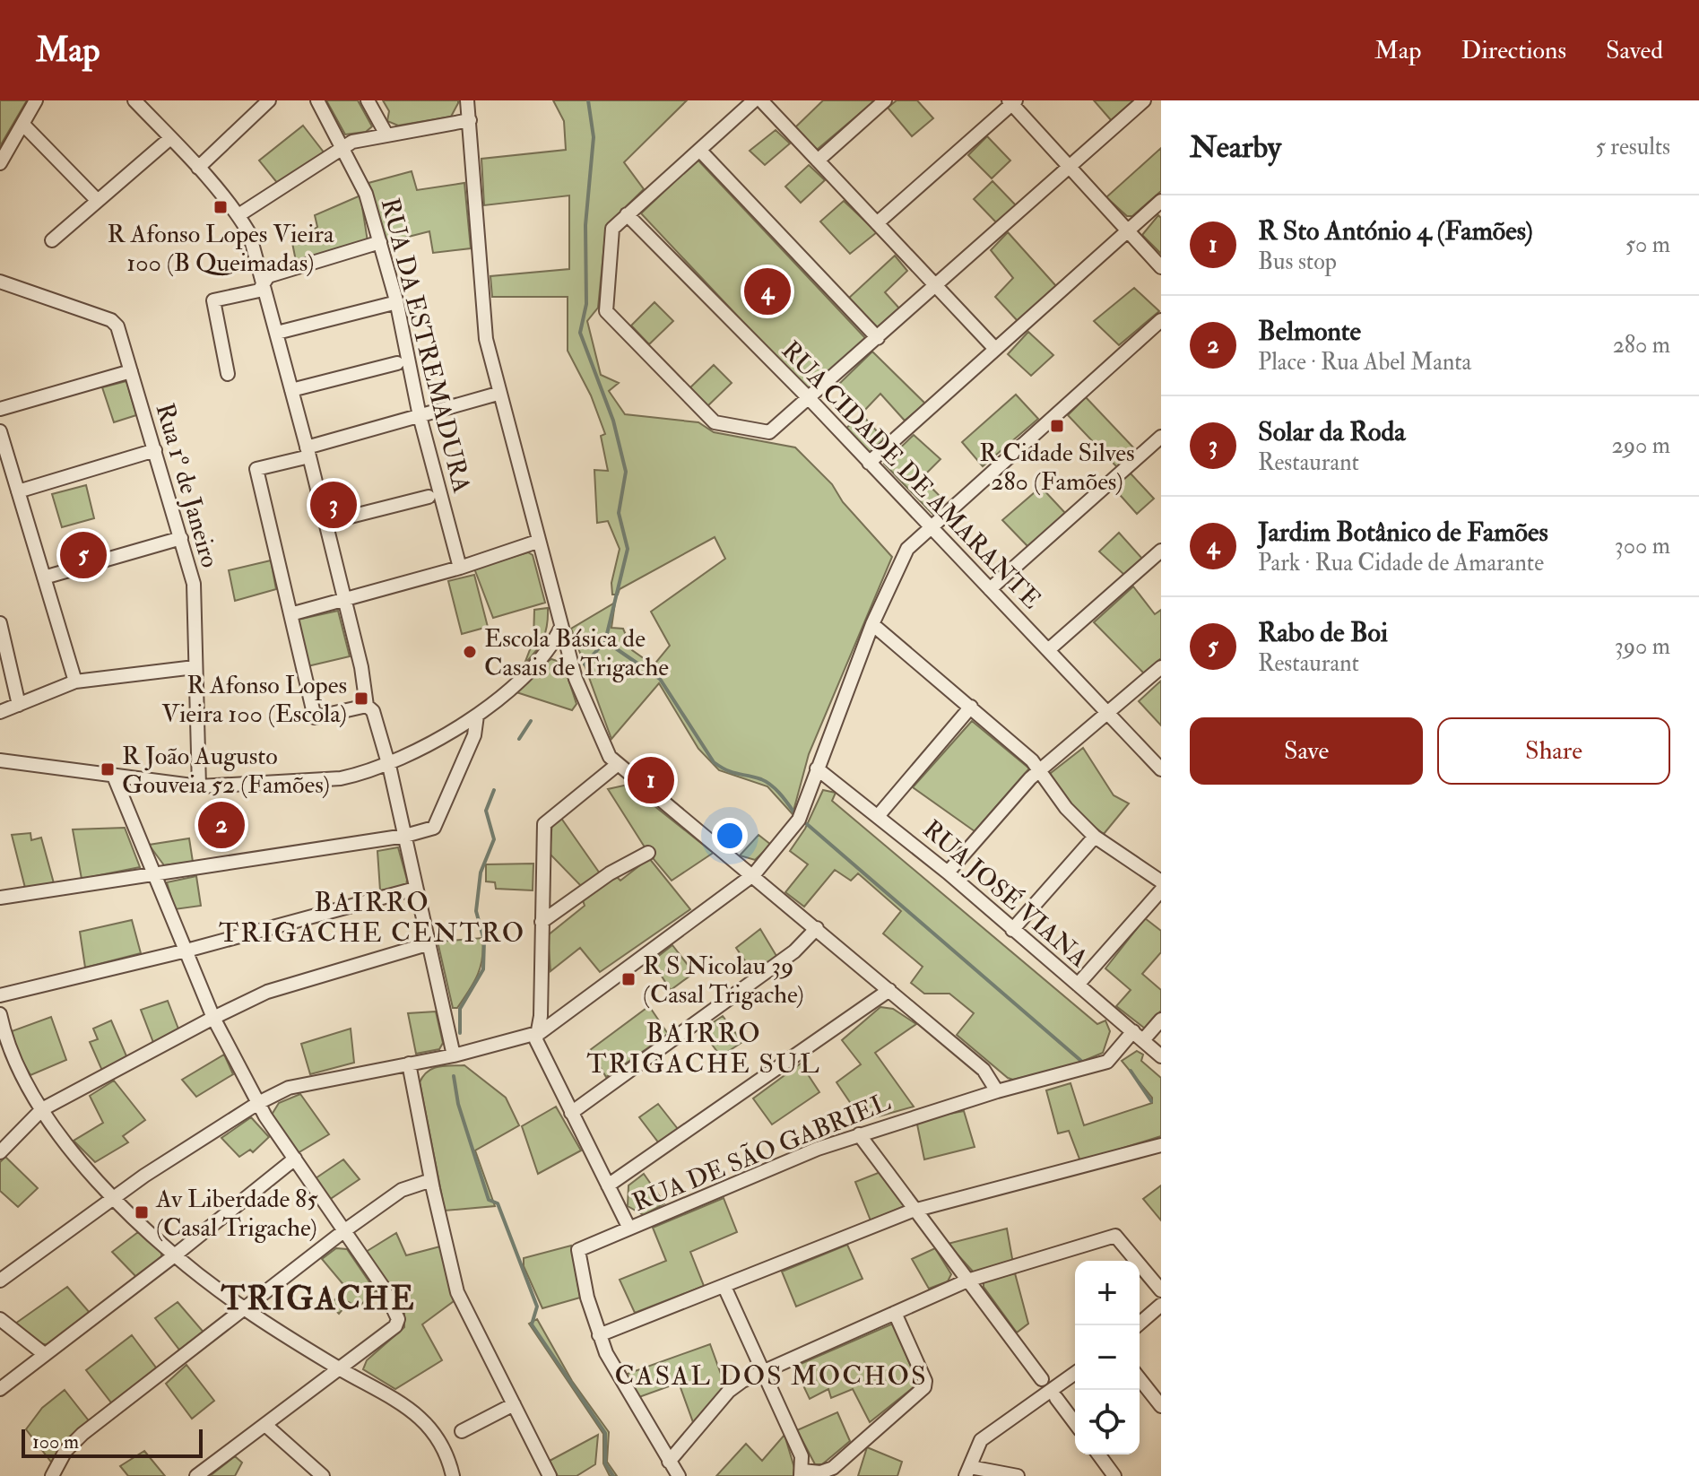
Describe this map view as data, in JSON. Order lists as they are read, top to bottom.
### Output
{
  "streets": {
    "street": [
      "RUA DA ESTREMADURA",
      "RUA CIDADE DE AMARANTE",
      "Rua 1º de Janeiro",
      "RUA JOSÉ VIANA",
      "RUA DE SÃO GABRIEL"
    ]
  },
  "crossings": [
    ["RUA JOSÉ VIANA", "RUA DE SÃO GABRIEL"]
  ],
  "districts": [
    "BAIRRO TRIGACHE CENTRO",
    "BAIRRO TRIGACHE SUL",
    "TRIGACHE",
    "CASAL DOS MOCHOS"
  ],
  "places": {
    "transit": [
      "R Afonso Lopes Vieira 100 (B Queimadas)",
      "R Cidade Silves 280 (Famões)",
      "R Afonso Lopes Vieira 100 (Escola)",
      "R João Augusto Gouveia 52 (Famões)",
      "R S Nicolau 39 (Casal Trigache)",
      "Av Liberdade 85 (Casal Trigache)"
    ],
    "other": ["Escola Básica de Casais de Trigache"]
  },
  "scale_bar": "100 m",
  "page": {
    "header": "Map",
    "nav": ["Map", "Directions", "Saved"],
    "heading": ["Nearby", "5 results"],
    "list": [
      {
        "mark": "1",
        "name": "R Sto António 4 (Famões)",
        "note": "Bus stop",
        "value": "50 m"
      },
      {
        "mark": "2",
        "name": "Belmonte",
        "note": "Place · Rua Abel Manta",
        "value": "280 m"
      },
      {
        "mark": "3",
        "name": "Solar da Roda",
        "note": "Restaurant",
        "value": "290 m"
      },
      {
        "mark": "4",
        "name": "Jardim Botânico de Famões",
        "note": "Park · Rua Cidade de Amarante",
        "value": "300 m"
      },
      {
        "mark": "5",
        "name": "Rabo de Boi",
        "note": "Restaurant",
        "value": "390 m"
      }
    ],
    "pins": [
      "4",
      "3",
      "5",
      "1",
      "2"
    ],
    "buttons": ["Save", "Share"],
    "map_buttons": ["+", "−"],
    "scale": "100 m"
  }
}
